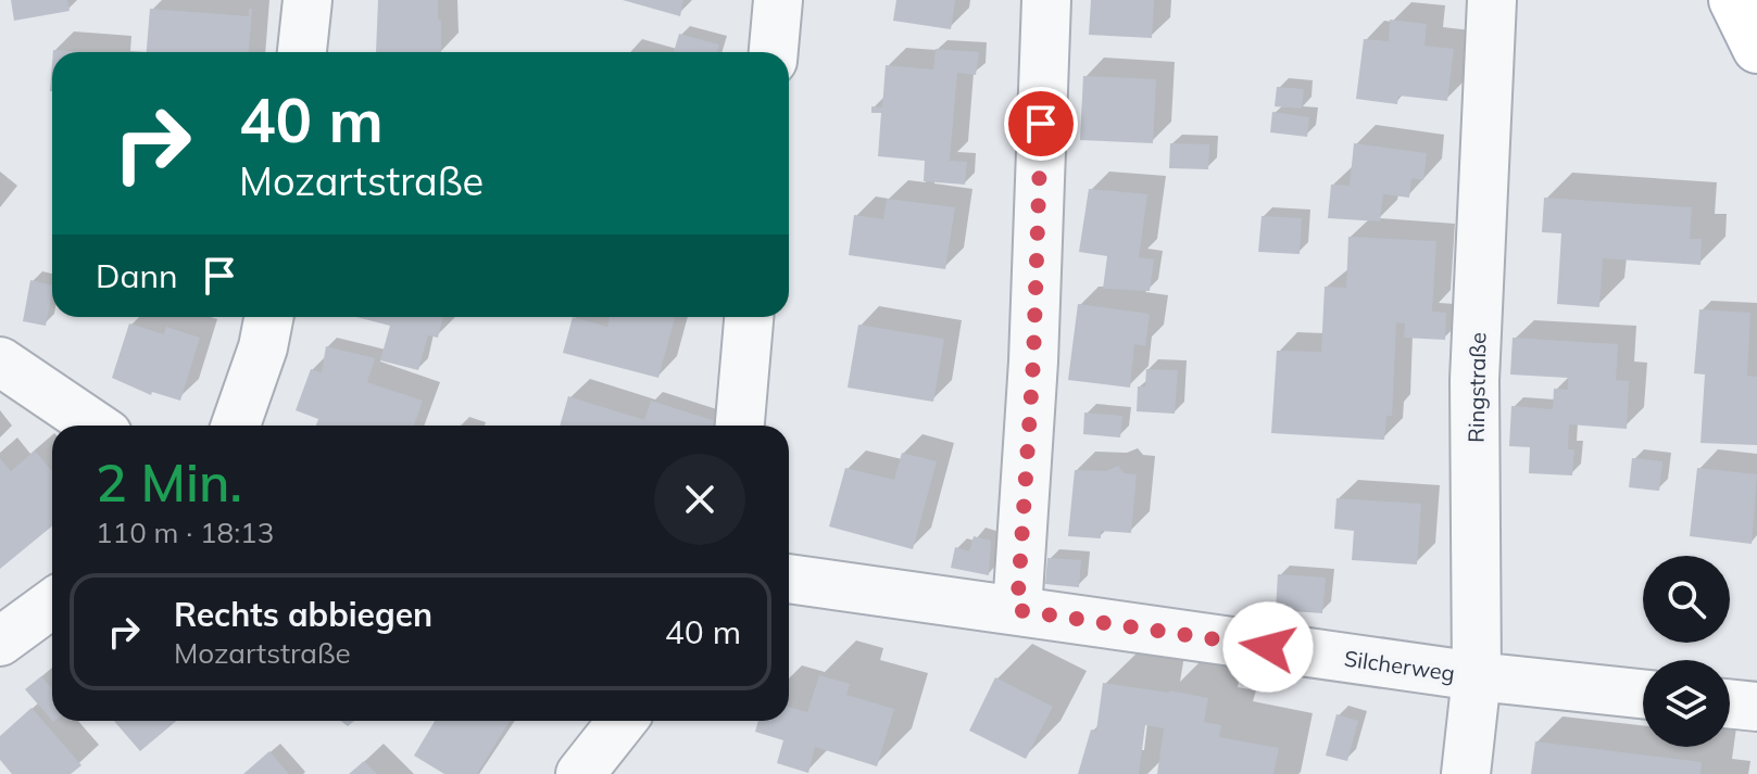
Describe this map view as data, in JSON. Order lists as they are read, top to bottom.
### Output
{
  "streets": {
    "street": ["Ringstraße", "Silcherweg"]
  },
  "crossings": [
    ["Ringstraße", "Silcherweg"]
  ],
  "page": {
    "turn": ["40 m", "Mozartstraße"],
    "then": "Dann",
    "heading": ["2 Min.", "110 m · 18:13"],
    "list": [
      {
        "name": "Rechts abbiegen",
        "note": "Mozartstraße",
        "value": "40 m"
      }
    ]
  }
}
